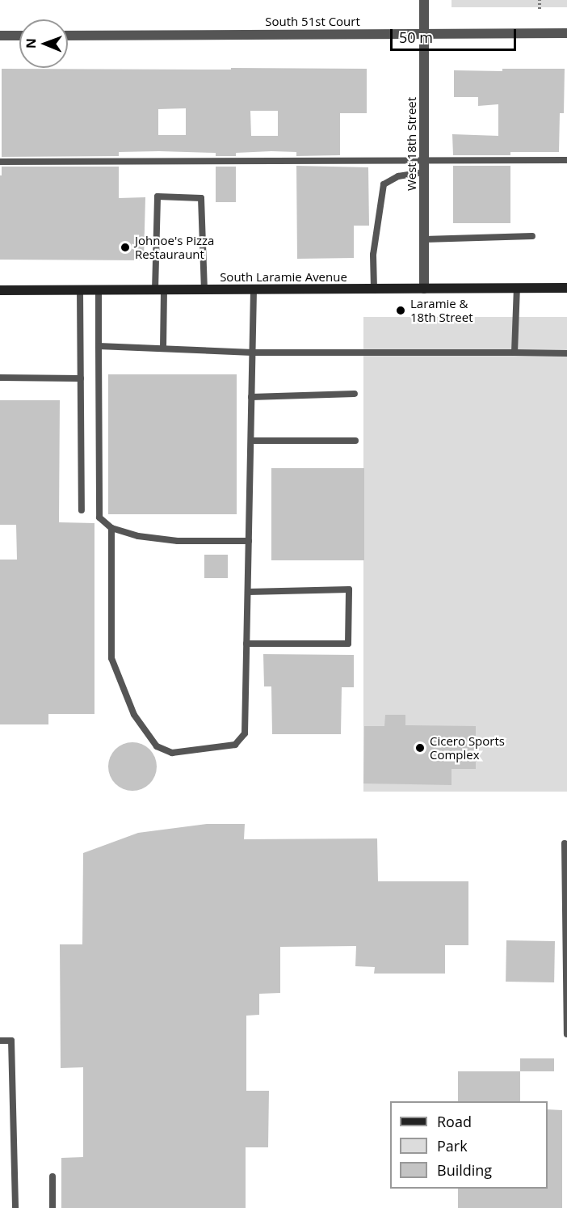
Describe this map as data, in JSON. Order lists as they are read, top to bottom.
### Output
{
  "streets": {
    "main road": ["South Laramie Avenue"],
    "street": ["South 51st Court", "West 18th Street"]
  },
  "crossings": [
    ["South 51st Court", "West 18th Street"],
    ["West 18th Street", "South Laramie Avenue"]
  ],
  "places": ["Johnoe's Pizza Restauraunt", "Laramie & 18th Street", "Cicero Sports Complex"],
  "legend": ["Road", "Park", "Building"],
  "scale_bar": "50 m",
  "north": "left"
}
